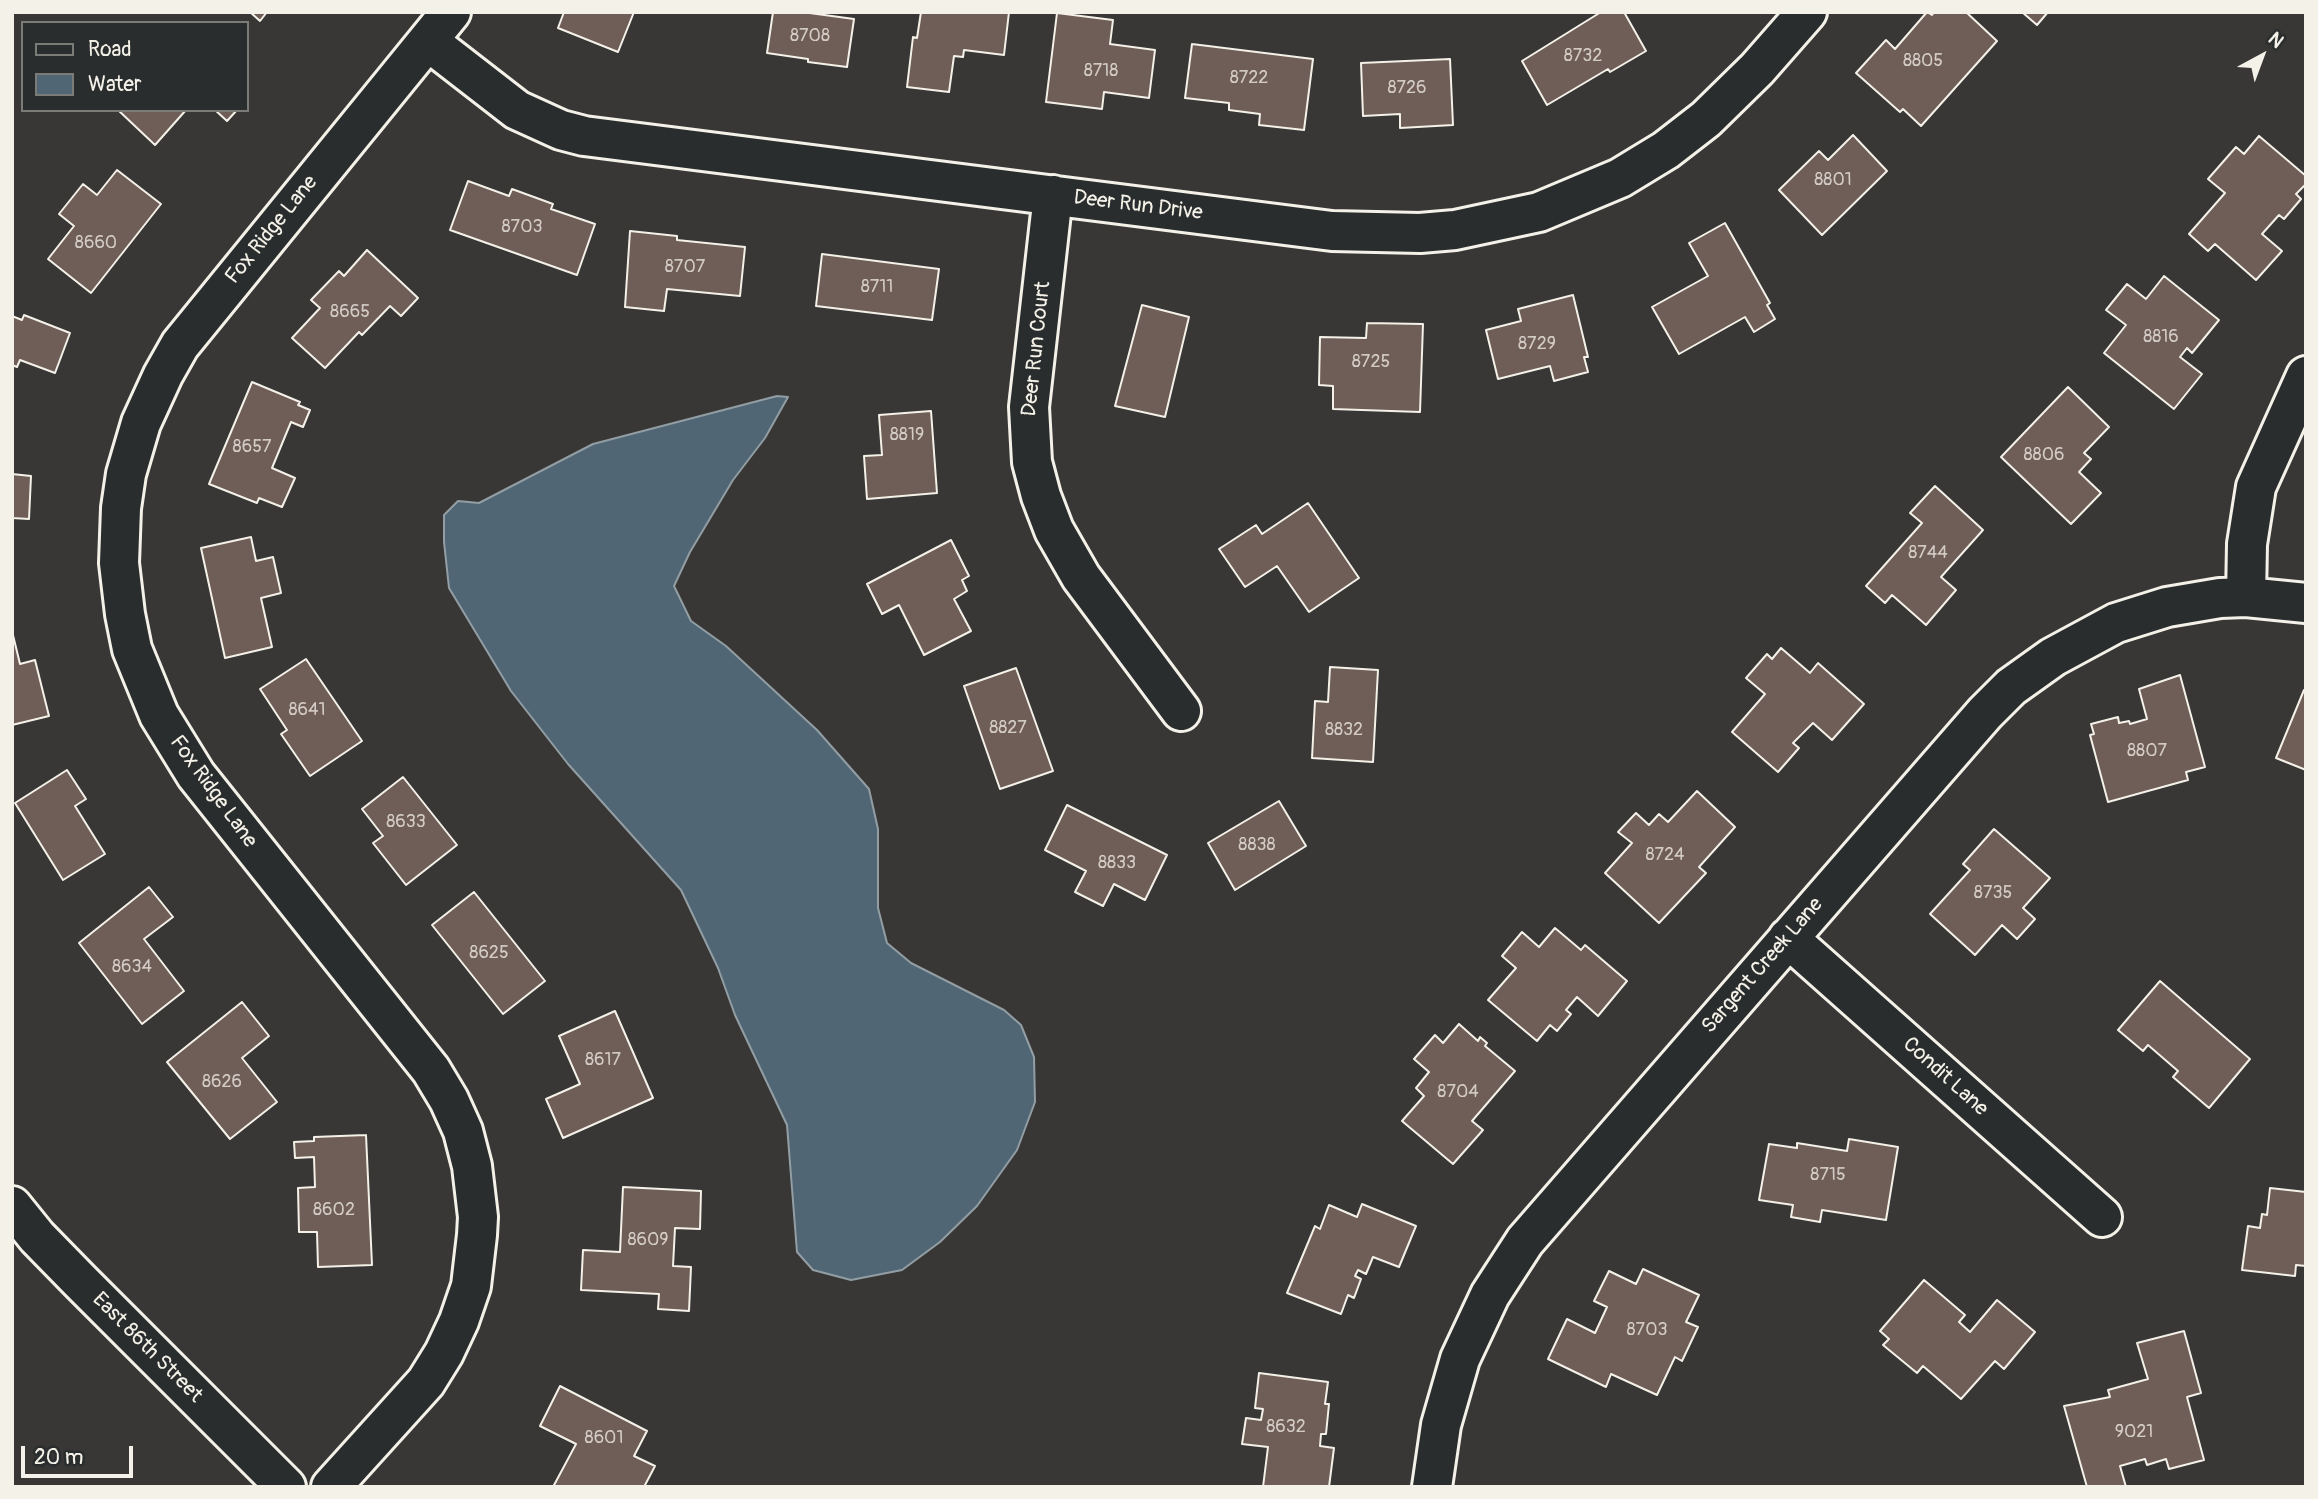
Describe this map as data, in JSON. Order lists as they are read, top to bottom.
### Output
{
  "streets": {
    "street": [
      "Deer Run Drive",
      "Fox Ridge Lane",
      "Deer Run Court",
      "Sargent Creek Lane",
      "Condit Lane",
      "East 86th Street"
    ]
  },
  "crossings": [
    ["Deer Run Drive", "Fox Ridge Lane"],
    ["Deer Run Drive", "Deer Run Court"],
    ["Sargent Creek Lane", "Condit Lane"]
  ],
  "house_numbers": [
    "8708",
    "8732",
    "8805",
    "8718",
    "8722",
    "8726",
    "8801",
    "8703",
    "8660",
    "8707",
    "8711",
    "8665",
    "8816",
    "8729",
    "8725",
    "8819",
    "8657",
    "8806",
    "8744",
    "8641",
    "8827",
    "8832",
    "8807",
    "8633",
    "8838",
    "8724",
    "8833",
    "8735",
    "8625",
    "8634",
    "8617",
    "8626",
    "8704",
    "8715",
    "8602",
    "8609",
    "8703",
    "8632",
    "9021",
    "8601"
  ],
  "legend": ["Road", "Water"],
  "scale_bar": "20 m",
  "north": "top right"
}
